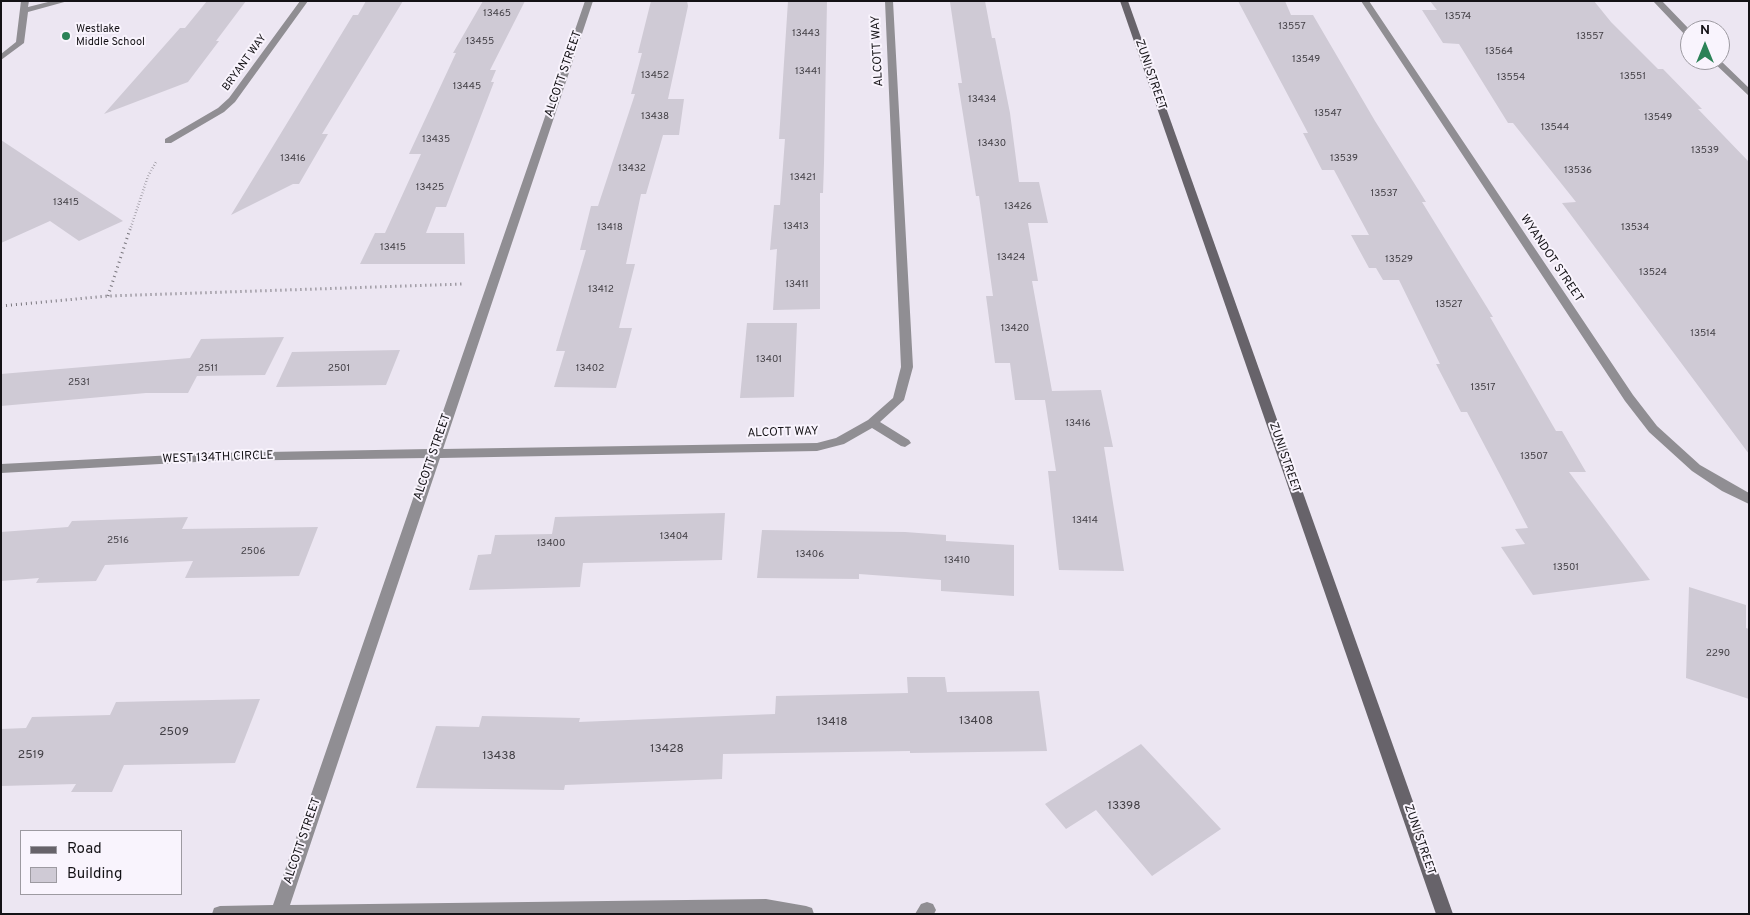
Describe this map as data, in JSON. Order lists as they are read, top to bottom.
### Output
{
  "streets": {
    "main road": ["ZUNI STREET"],
    "street": [
      "ALCOTT WAY",
      "BRYANT WAY",
      "ALCOTT STREET",
      "WYANDOT STREET",
      "WEST 134TH CIRCLE"
    ]
  },
  "crossings": [
    ["ALCOTT WAY", "ALCOTT STREET"],
    ["ALCOTT WAY", "WEST 134TH CIRCLE"],
    ["ALCOTT STREET", "WEST 134TH CIRCLE"]
  ],
  "places": ["Westlake Middle School"],
  "house_numbers": [
    "13465",
    "13574",
    "13557",
    "13443",
    "13557",
    "13455",
    "13564",
    "13549",
    "13441",
    "13452",
    "13551",
    "13554",
    "13445",
    "13434",
    "13547",
    "13438",
    "13549",
    "13544",
    "13435",
    "13430",
    "13539",
    "13416",
    "13539",
    "13432",
    "13536",
    "13421",
    "13425",
    "13537",
    "13415",
    "13426",
    "13413",
    "13418",
    "13534",
    "13415",
    "13424",
    "13529",
    "13524",
    "13411",
    "13412",
    "13527",
    "13420",
    "13514",
    "13401",
    "2511",
    "2501",
    "13402",
    "2531",
    "13517",
    "13416",
    "13507",
    "13414",
    "13404",
    "2516",
    "13400",
    "2506",
    "13406",
    "13410",
    "13501",
    "2290",
    "13408",
    "13418",
    "2509",
    "13428",
    "2519",
    "13438",
    "13398"
  ],
  "legend": ["Road", "Building"],
  "north": "top"
}
